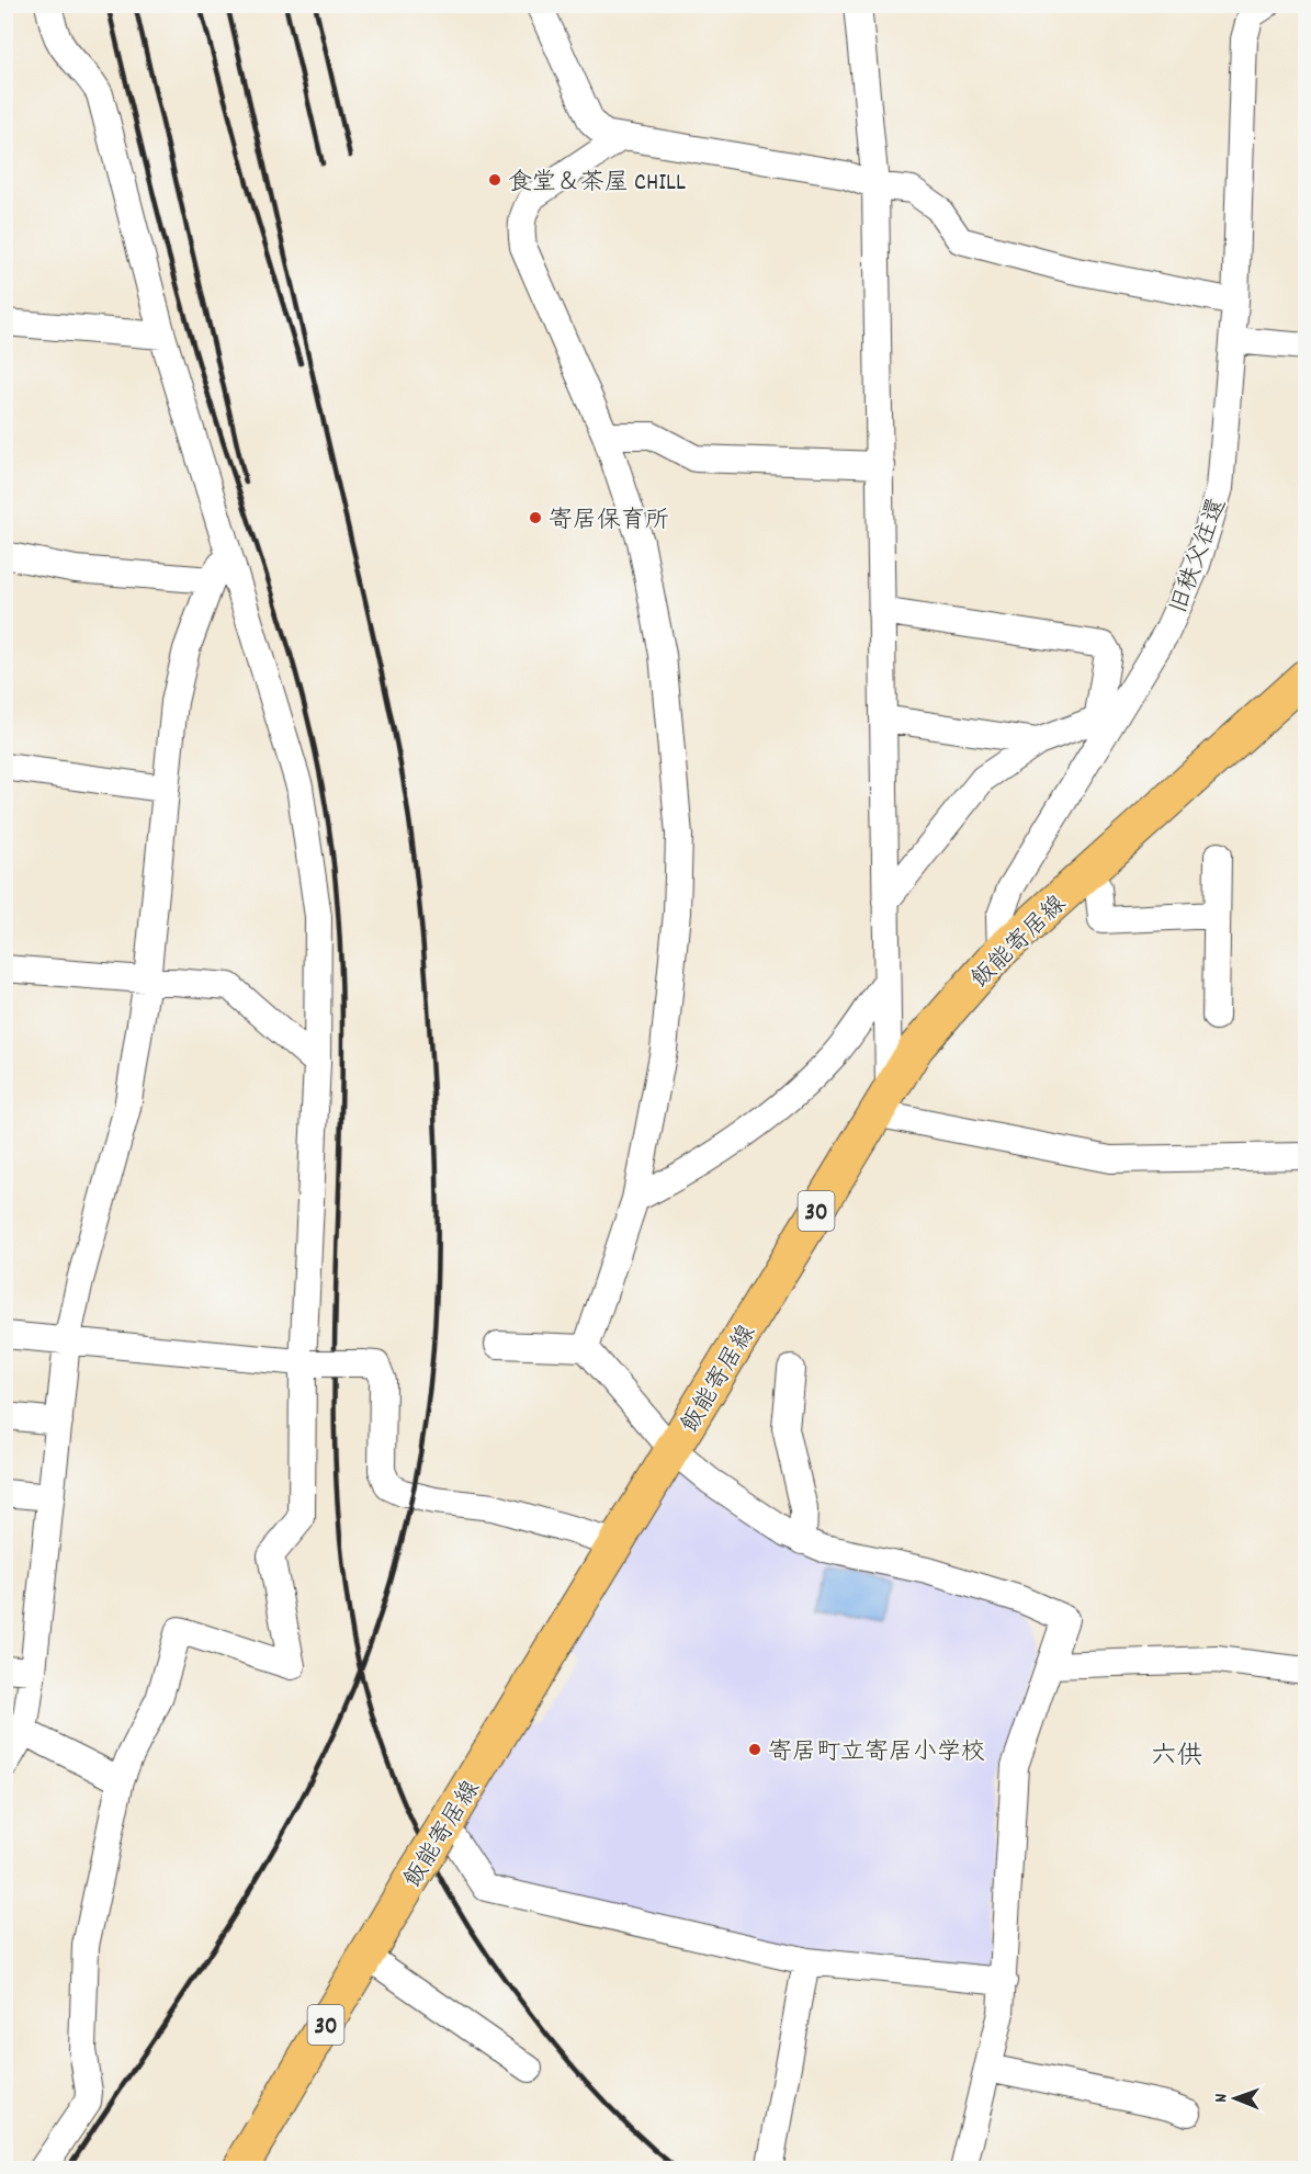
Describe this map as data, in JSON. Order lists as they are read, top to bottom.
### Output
{
  "streets": {
    "main road": ["飯能寄居線", "30"],
    "street": ["旧秩父往還"]
  },
  "crossings": [
    ["旧秩父往還", "飯能寄居線"]
  ],
  "districts": ["六供"],
  "places": ["食堂＆茶屋 CHILL", "寄居保育所", "寄居町立寄居小学校"],
  "north": "left"
}
